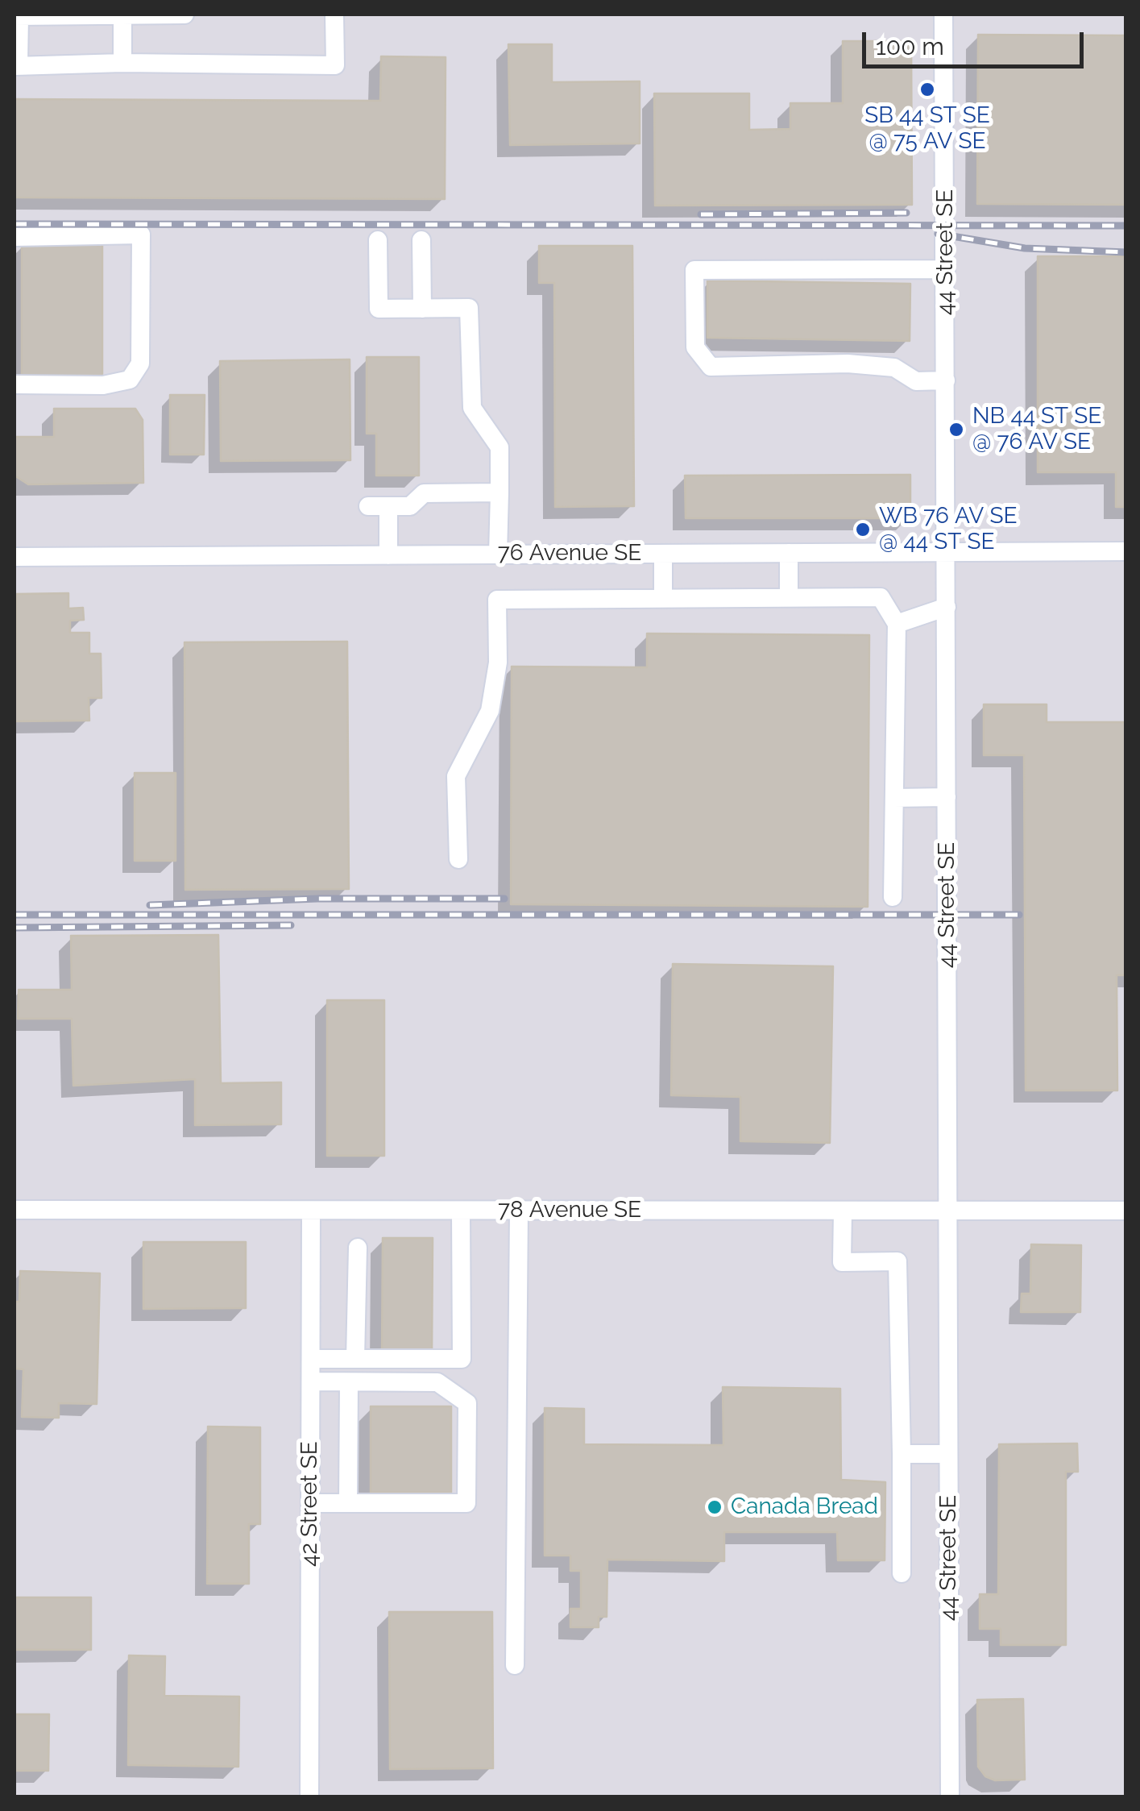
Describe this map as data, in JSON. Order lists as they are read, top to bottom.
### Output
{
  "streets": {
    "street": [
      "44 Street SE",
      "76 Avenue SE",
      "78 Avenue SE",
      "42 Street SE"
    ]
  },
  "crossings": [
    ["44 Street SE", "76 Avenue SE"],
    ["44 Street SE", "78 Avenue SE"],
    ["78 Avenue SE", "42 Street SE"]
  ],
  "places": [
    "SB 44 ST SE @ 75 AV SE",
    "NB 44 ST SE @ 76 AV SE",
    "WB 76 AV SE @ 44 ST SE",
    "Canada Bread"
  ],
  "scale_bar": "100 m"
}
